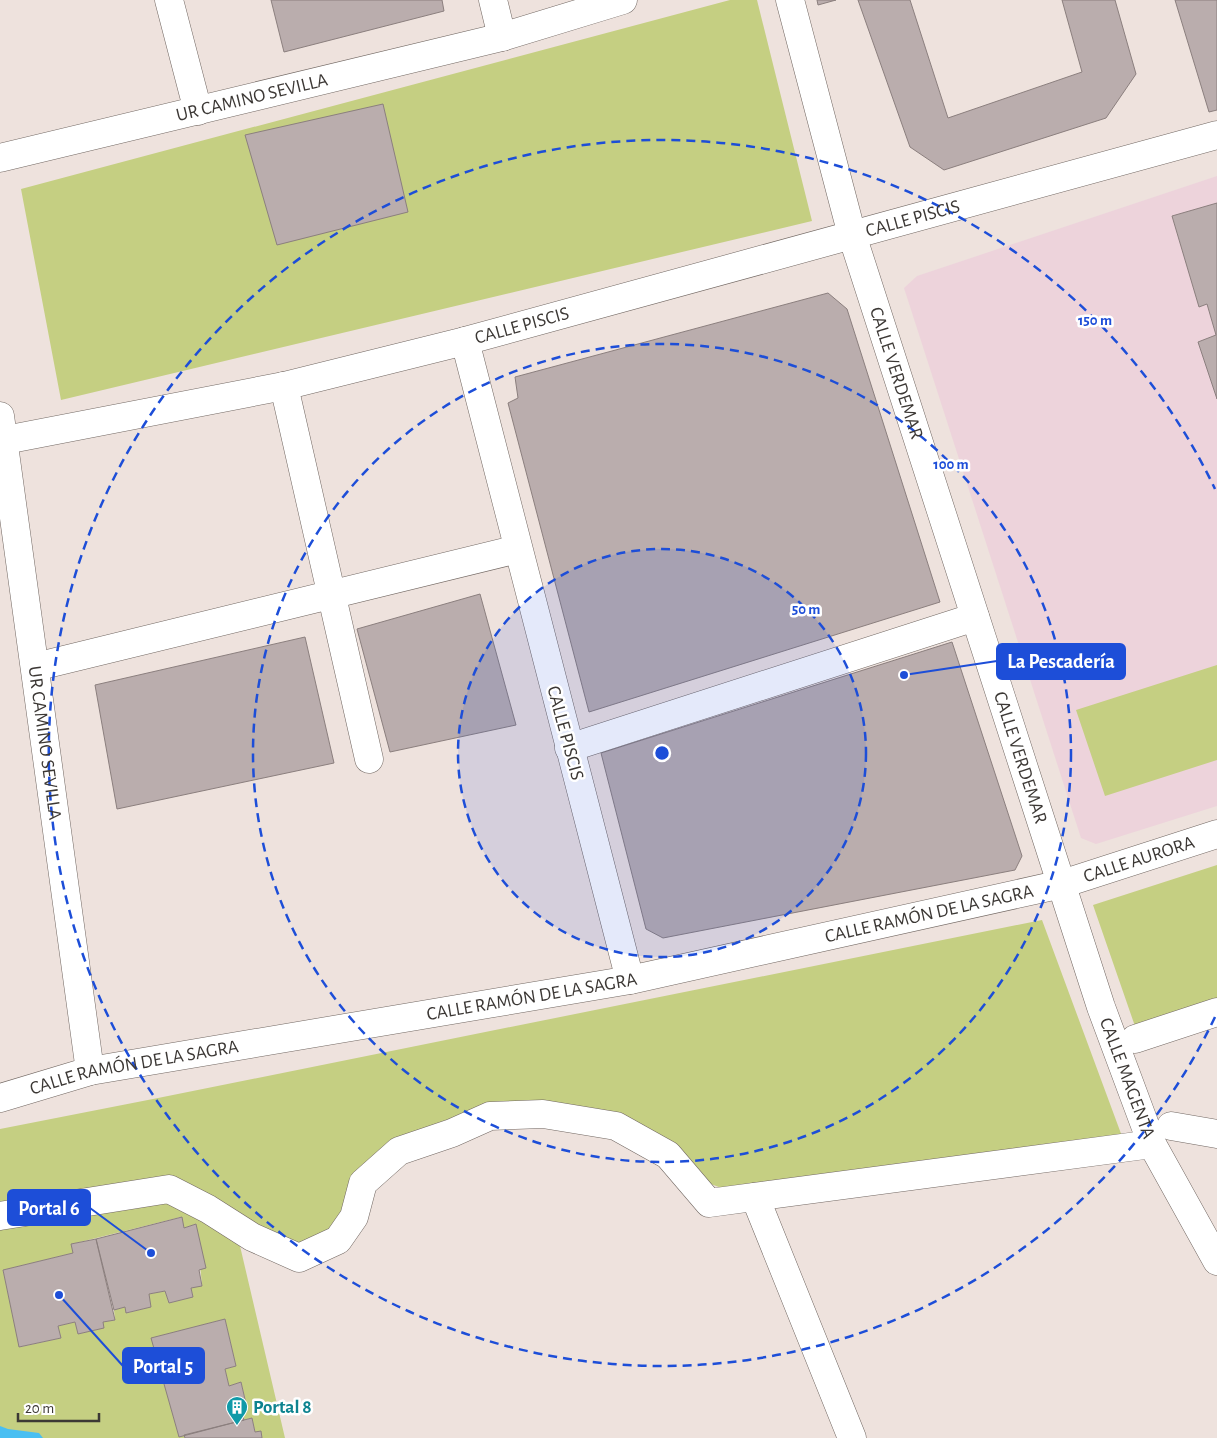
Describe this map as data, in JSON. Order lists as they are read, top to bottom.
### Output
{
  "streets": {
    "street": [
      "UR CAMINO SEVILLA",
      "CALLE PISCIS",
      "CALLE VERDEMAR",
      "CALLE AURORA",
      "CALLE RAMÓN DE LA SAGRA",
      "CALLE MAGENTA"
    ]
  },
  "crossings": [
    ["UR CAMINO SEVILLA", "CALLE RAMÓN DE LA SAGRA"],
    ["CALLE PISCIS", "CALLE VERDEMAR"],
    ["CALLE PISCIS", "CALLE RAMÓN DE LA SAGRA"],
    ["CALLE VERDEMAR", "CALLE AURORA"],
    ["CALLE VERDEMAR", "CALLE RAMÓN DE LA SAGRA"],
    ["CALLE VERDEMAR", "CALLE MAGENTA"],
    ["CALLE AURORA", "CALLE RAMÓN DE LA SAGRA"],
    ["CALLE AURORA", "CALLE MAGENTA"],
    ["CALLE RAMÓN DE LA SAGRA", "CALLE MAGENTA"]
  ],
  "places": {
    "other": ["La Pescadería", "Portal 6", "Portal 5"],
    "building": ["Portal 8"]
  },
  "scale_bar": "20 m",
  "rings": ["150 m", "100 m", "50 m"]
}
